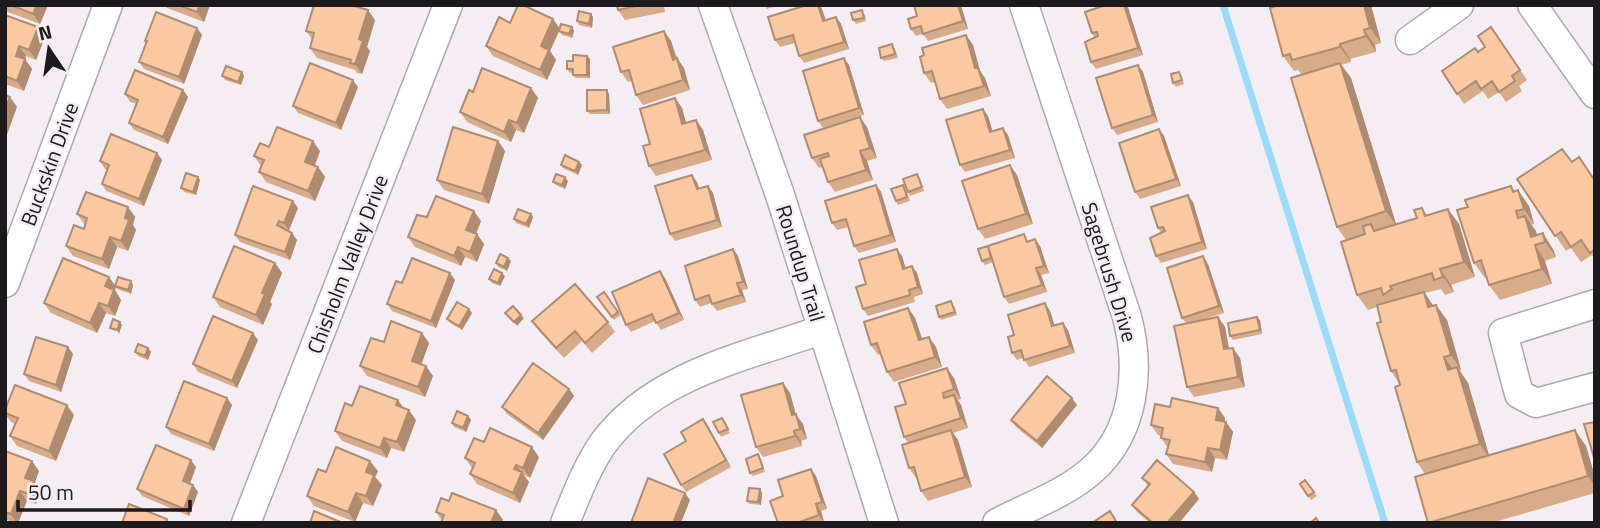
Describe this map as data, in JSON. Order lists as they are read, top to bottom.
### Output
{
  "streets": {
    "street": [
      "Buckskin Drive",
      "Roundup Trail",
      "Chisholm Valley Drive",
      "Sagebrush Drive"
    ]
  },
  "scale_bar": "50 m",
  "north": "top"
}
